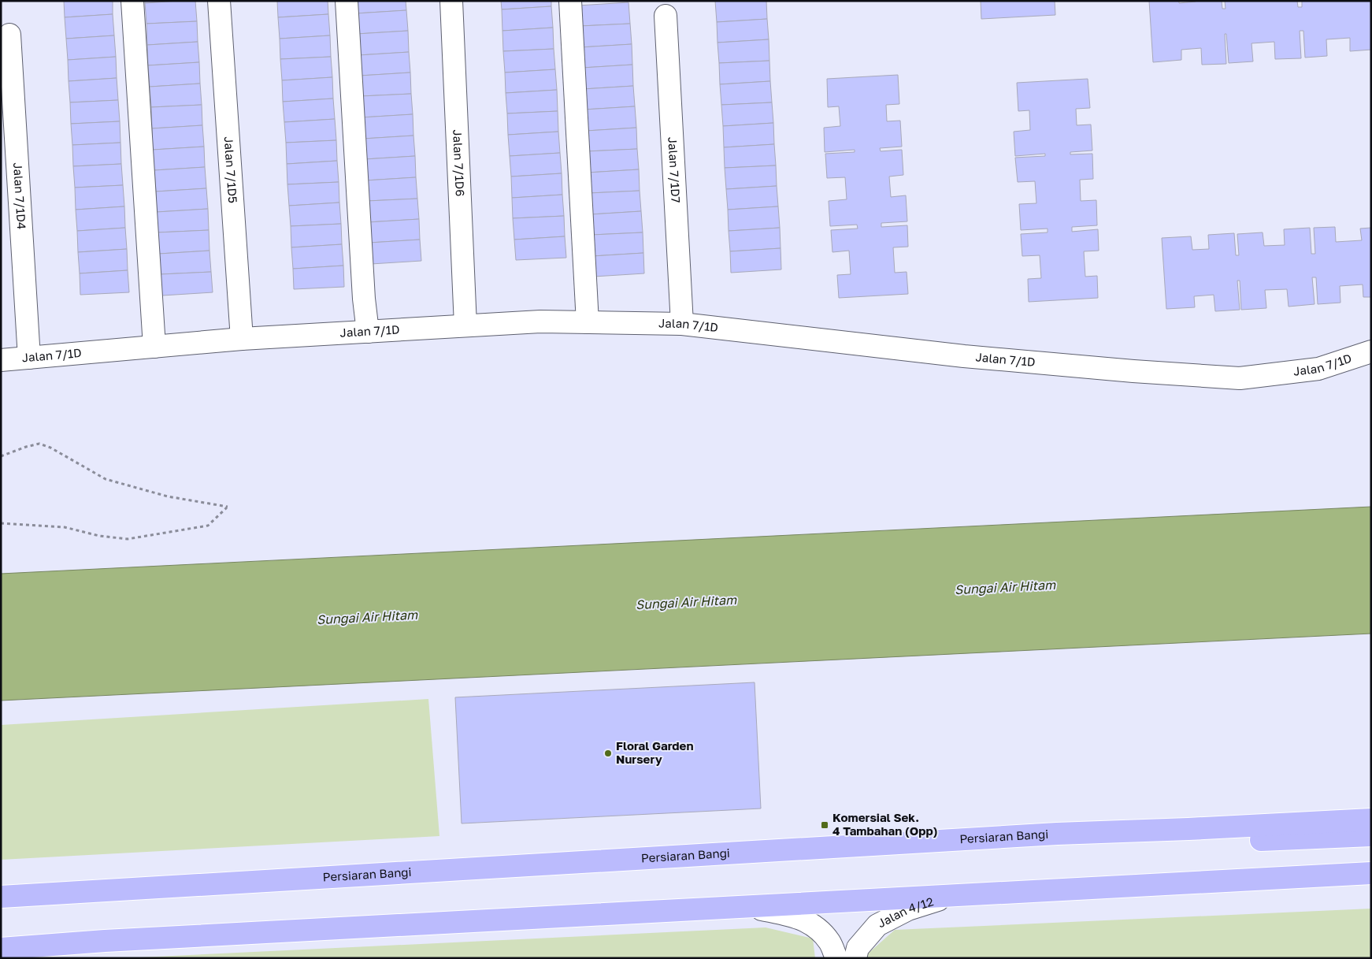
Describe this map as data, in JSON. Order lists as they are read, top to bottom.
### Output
{
  "streets": {
    "main road": ["Persiaran Bangi"],
    "street": [
      "Jalan 7/1D6",
      "Jalan 7/1D5",
      "Jalan 7/1D7",
      "Jalan 7/1D4",
      "Jalan 7/1D",
      "Jalan 4/12"
    ]
  },
  "crossings": [
    ["Jalan 7/1D6", "Jalan 7/1D"],
    ["Jalan 7/1D5", "Jalan 7/1D"],
    ["Jalan 7/1D7", "Jalan 7/1D"],
    ["Jalan 7/1D4", "Jalan 7/1D"]
  ],
  "water": ["Sungai Air Hitam"],
  "places": {
    "other": ["Floral Garden Nursery"],
    "transit": ["Komersial Sek. 4 Tambahan (Opp)"]
  }
}
